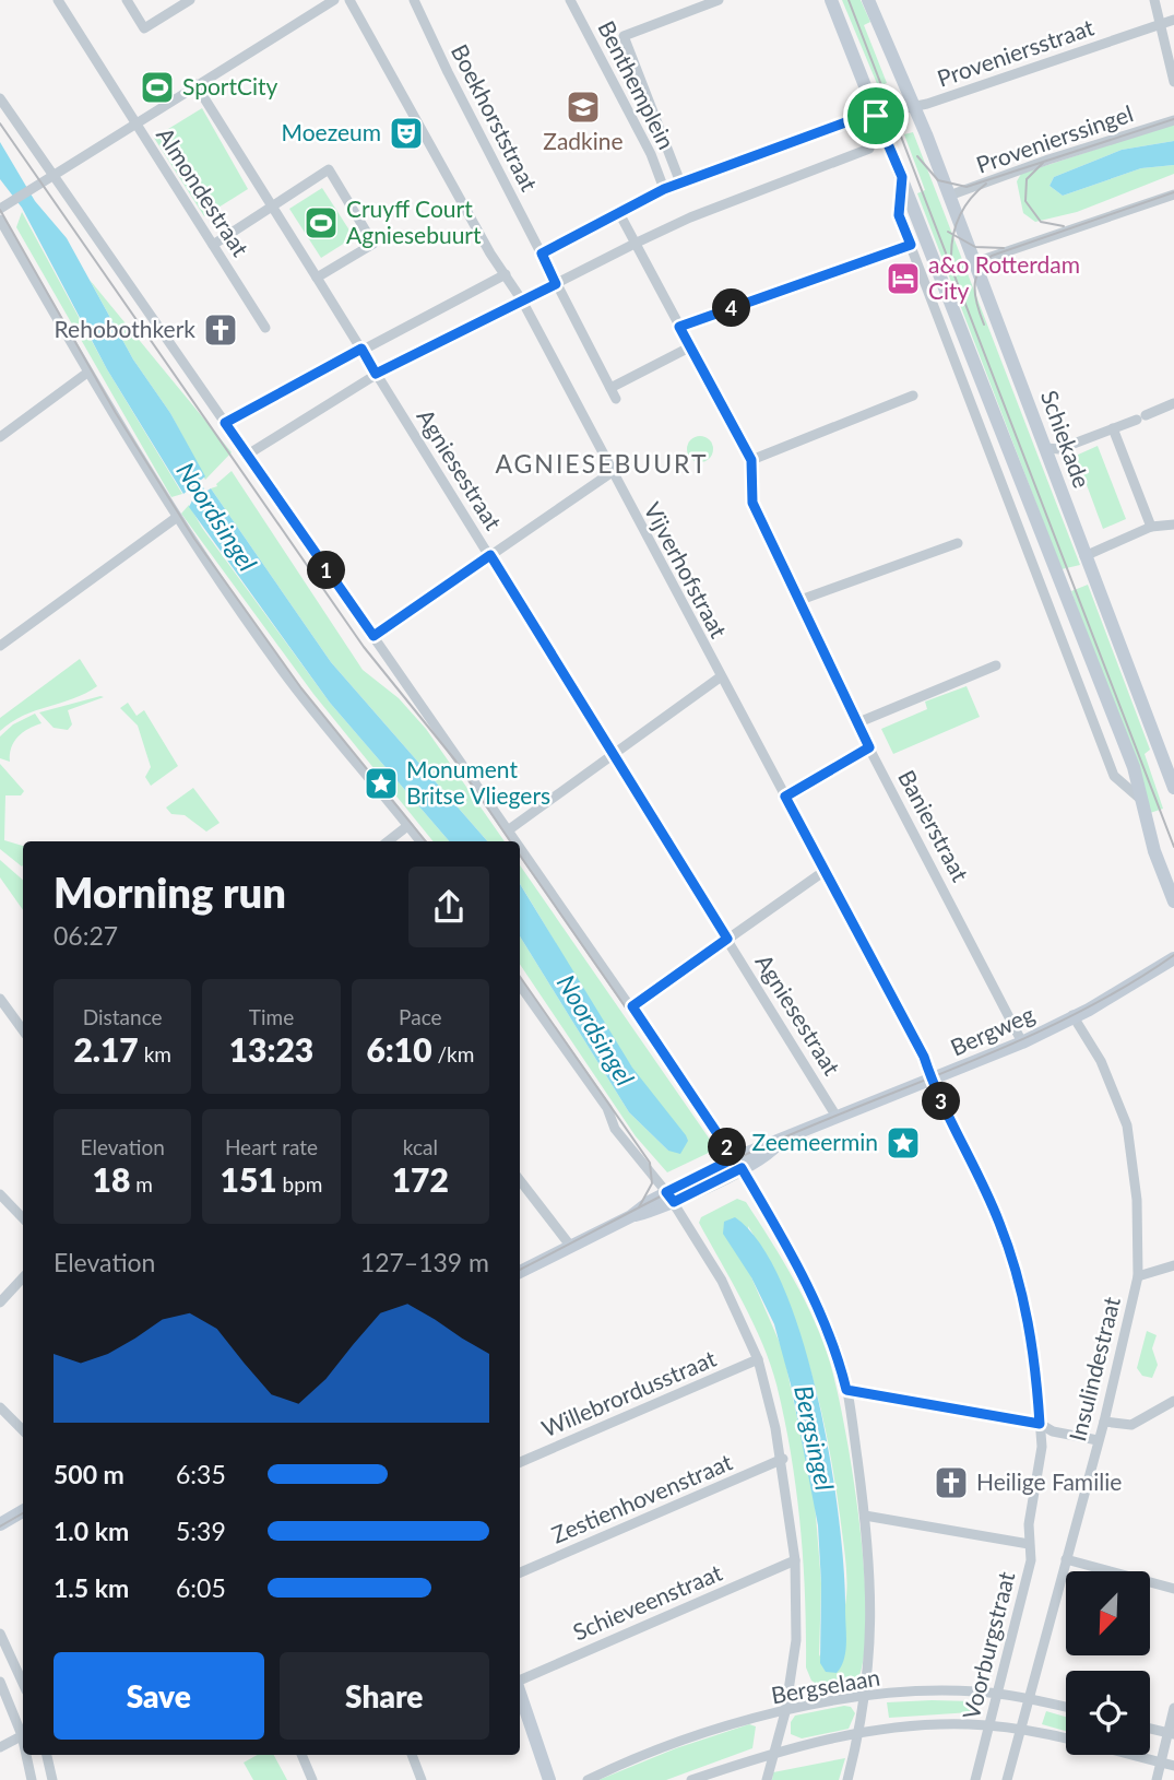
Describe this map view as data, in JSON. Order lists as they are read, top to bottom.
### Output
{
  "streets": {
    "main road": ["Schiekade", "Bergweg"],
    "street": [
      "Proveniersstraat",
      "Benthemplein",
      "Boekhorststraat",
      "Provenierssingel",
      "Almondestraat",
      "Agniesestraat",
      "Vijverhofstraat",
      "Banierstraat",
      "Insulindestraat",
      "Willebrordusstraat",
      "Zestienhovenstraat",
      "Schieveenstraat",
      "Voorburgstraat",
      "Bergselaan"
    ]
  },
  "crossings": [
    ["Proveniersstraat", "Schiekade"],
    ["Provenierssingel", "Schiekade"],
    ["Agniesestraat", "Bergweg"],
    ["Vijverhofstraat", "Bergweg"],
    ["Vijverhofstraat", "Voorburgstraat"],
    ["Banierstraat", "Bergweg"],
    ["Bergweg", "Insulindestraat"],
    ["Bergweg", "Voorburgstraat"],
    ["Insulindestraat", "Bergselaan"],
    ["Voorburgstraat", "Bergselaan"]
  ],
  "districts": ["AGNIESEBUURT"],
  "water": ["Noordsingel", "Bergsingel"],
  "places": {
    "sports": ["SportCity", "Cruyff Court Agniesebuurt"],
    "school or university": ["Zadkine"],
    "theatre": ["Moezeum"],
    "hotel": ["a&o Rotterdam City"],
    "church": ["Rehobothkerk", "Heilige Familie"],
    "place": ["Monument Britse Vliegers", "Zeemeermin"]
  },
  "north": "bottom left",
  "page": {
    "pins": [
      "4",
      "1",
      "3",
      "2"
    ],
    "heading": ["Morning run", "06:27"],
    "stats": [
      ["Distance", "2.17 km"],
      ["Time", "13:23"],
      ["Pace", "6:10 /km"],
      ["Elevation", "18 m"],
      ["Heart rate", "151 bpm"],
      ["kcal", "172"]
    ],
    "chart": ["Elevation", "127–139 m"],
    "list": [
      {
        "name": "500 m",
        "note": "6:35"
      },
      {
        "name": "1.0 km",
        "note": "5:39"
      },
      {
        "name": "1.5 km",
        "note": "6:05"
      }
    ],
    "buttons": ["Save", "Share"]
  }
}
